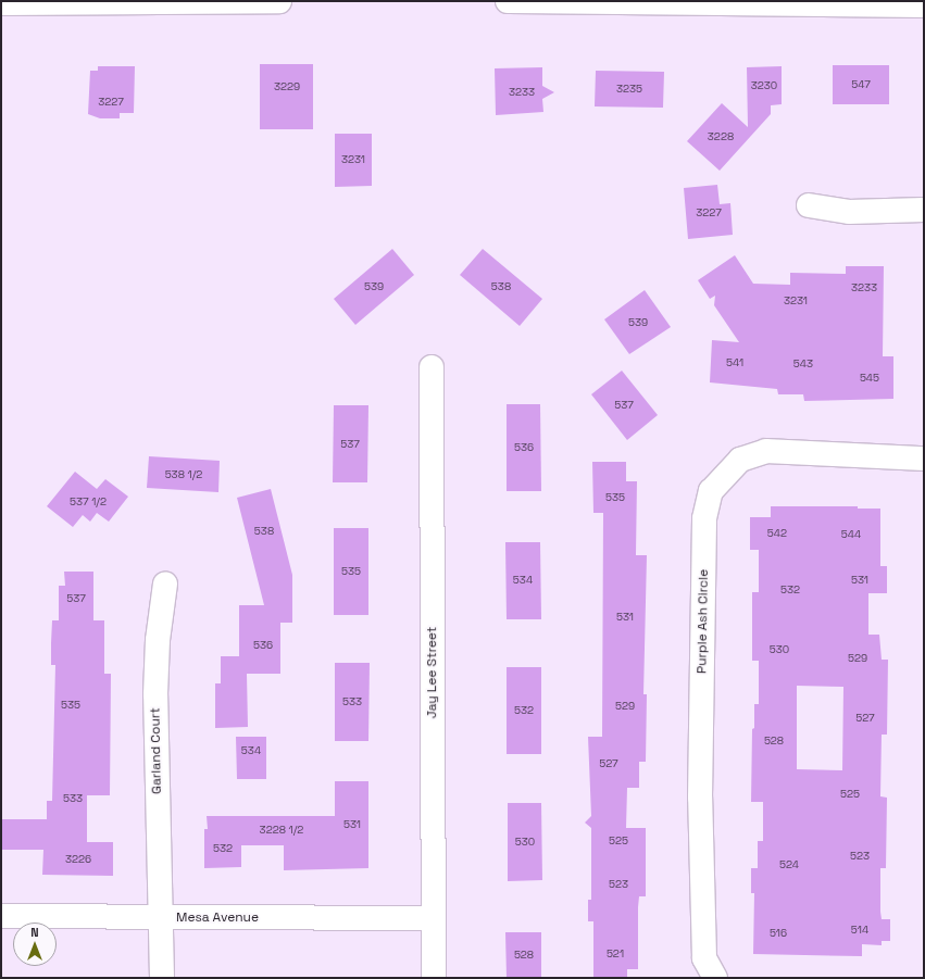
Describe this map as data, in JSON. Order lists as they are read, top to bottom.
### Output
{
  "streets": {
    "street": [
      "Purple Ash Circle",
      "Jay Lee Street",
      "Garland Court",
      "Mesa Avenue"
    ]
  },
  "crossings": [
    ["Jay Lee Street", "Mesa Avenue"],
    ["Garland Court", "Mesa Avenue"]
  ],
  "house_numbers": [
    "547",
    "3230",
    "3229",
    "3235",
    "3233",
    "3227",
    "3228",
    "3231",
    "3227",
    "539",
    "538",
    "3233",
    "3231",
    "539",
    "541",
    "543",
    "545",
    "537",
    "537",
    "536",
    "538 1/2",
    "535",
    "537 1/2",
    "538",
    "542",
    "544",
    "535",
    "534",
    "531",
    "532",
    "537",
    "531",
    "536",
    "530",
    "529",
    "533",
    "535",
    "529",
    "532",
    "527",
    "528",
    "534",
    "527",
    "525",
    "533",
    "531",
    "3228 1/2",
    "525",
    "530",
    "532",
    "523",
    "3226",
    "524",
    "523",
    "514",
    "516",
    "521",
    "528"
  ],
  "north": "top"
}
